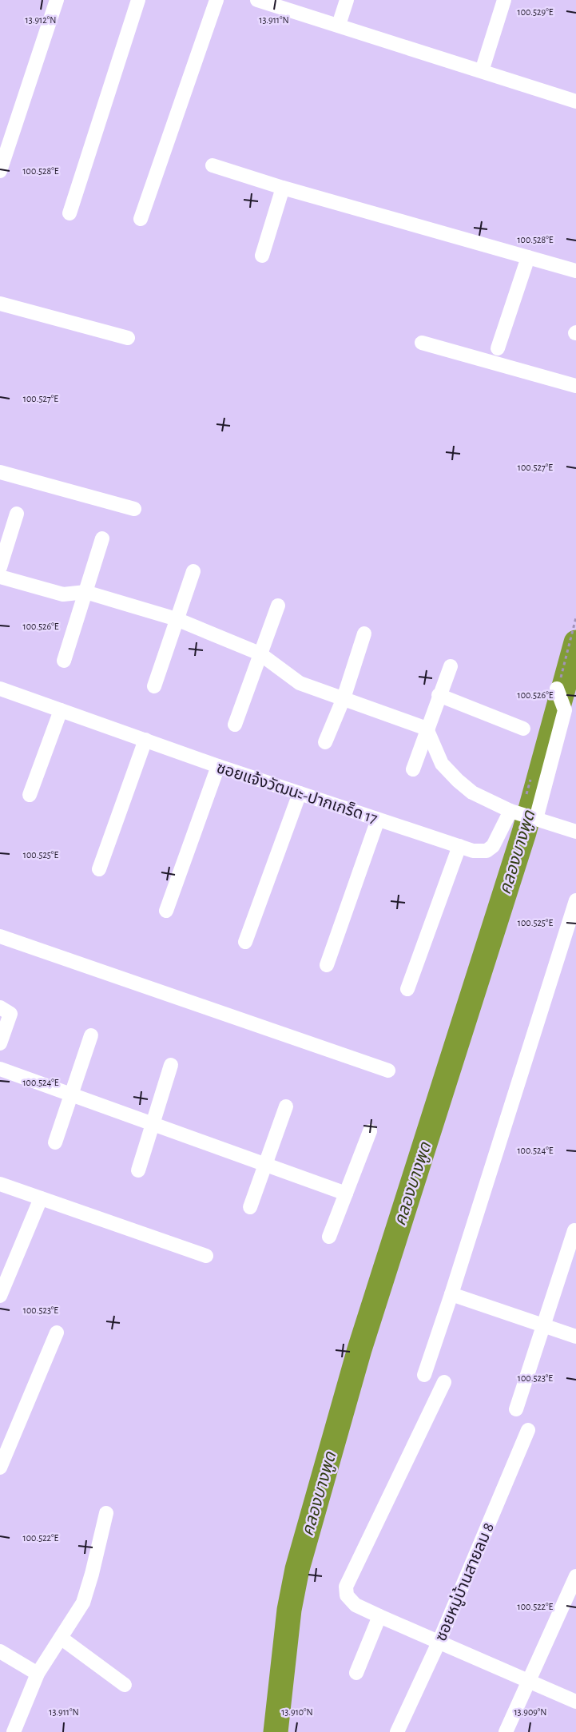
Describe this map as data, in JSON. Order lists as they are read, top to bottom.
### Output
{
  "streets": {
    "street": ["ซอยแจ้งวัฒนะ-ปากเกร็ด 17", "ซอยหมู่บ้านสายลม 8"]
  },
  "water": ["คลองบางพูด"],
  "coordinates": [
    "100.529°E",
    "13.912°N",
    "13.911°N",
    "100.528°E",
    "100.527°E",
    "100.526°E",
    "100.525°E",
    "100.524°E",
    "100.523°E",
    "100.522°E",
    "13.910°N",
    "13.909°N"
  ]
}
